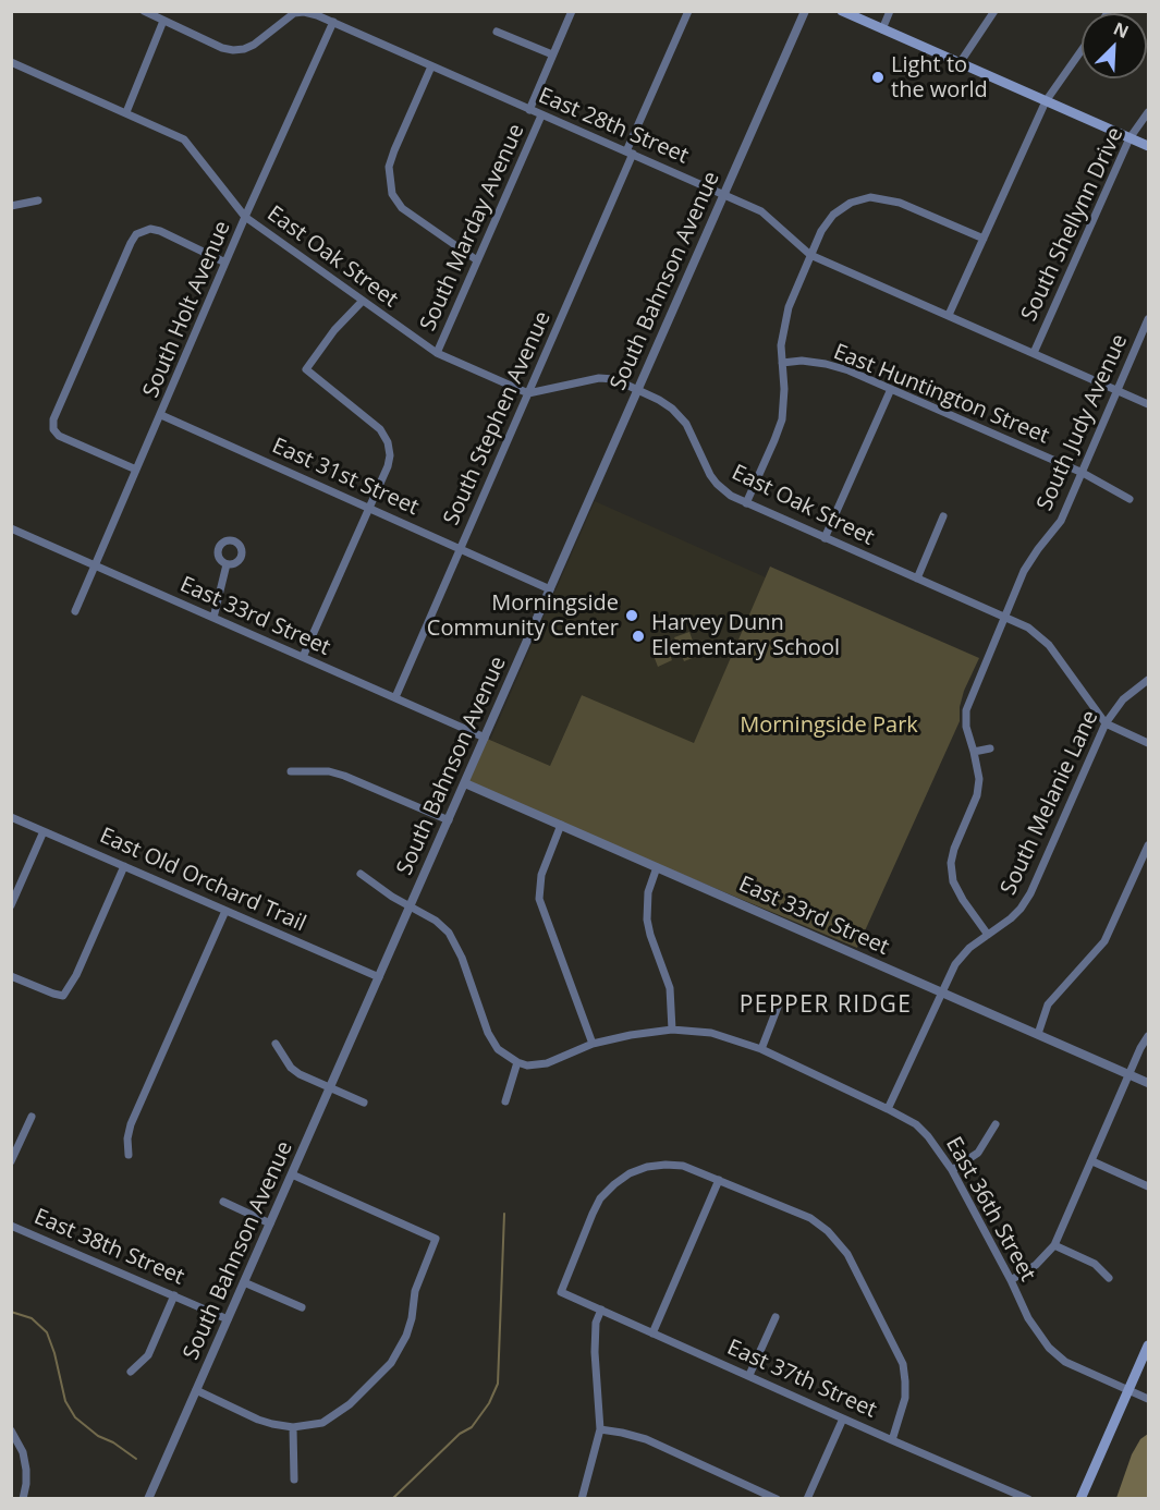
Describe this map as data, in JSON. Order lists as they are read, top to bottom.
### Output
{
  "streets": {
    "street": [
      "East 28th Street",
      "South Shellynn Drive",
      "South Marday Avenue",
      "East Oak Street",
      "South Bahnson Avenue",
      "South Holt Avenue",
      "East Huntington Street",
      "South Stephen Avenue",
      "South Judy Avenue",
      "East 31st Street",
      "East 33rd Street",
      "South Melanie Lane",
      "East Old Orchard Trail",
      "East 36th Street",
      "East 38th Street",
      "East 37th Street"
    ]
  },
  "crossings": [
    ["East 28th Street", "South Shellynn Drive"],
    ["East 28th Street", "South Marday Avenue"],
    ["East 28th Street", "South Bahnson Avenue"],
    ["East 28th Street", "South Holt Avenue"],
    ["East 28th Street", "South Stephen Avenue"],
    ["East 28th Street", "South Judy Avenue"],
    ["South Marday Avenue", "East Oak Street"],
    ["East Oak Street", "South Bahnson Avenue"],
    ["East Oak Street", "South Holt Avenue"],
    ["East Oak Street", "South Stephen Avenue"],
    ["East Oak Street", "South Judy Avenue"],
    ["East Oak Street", "South Melanie Lane"],
    ["South Bahnson Avenue", "East 31st Street"],
    ["South Bahnson Avenue", "East 33rd Street"],
    ["South Bahnson Avenue", "East Old Orchard Trail"],
    ["South Bahnson Avenue", "East 38th Street"],
    ["South Holt Avenue", "East 31st Street"],
    ["South Holt Avenue", "East 33rd Street"],
    ["East Huntington Street", "South Judy Avenue"],
    ["South Stephen Avenue", "East 31st Street"],
    ["South Stephen Avenue", "East 33rd Street"],
    ["South Judy Avenue", "South Melanie Lane"],
    ["East 33rd Street", "South Melanie Lane"],
    ["South Melanie Lane", "East 36th Street"]
  ],
  "districts": ["PEPPER RIDGE"],
  "parks": ["Morningside Park"],
  "places": ["Light to the world", "Morningside Community Center", "Harvey Dunn Elementary School"],
  "north": "top right"
}
